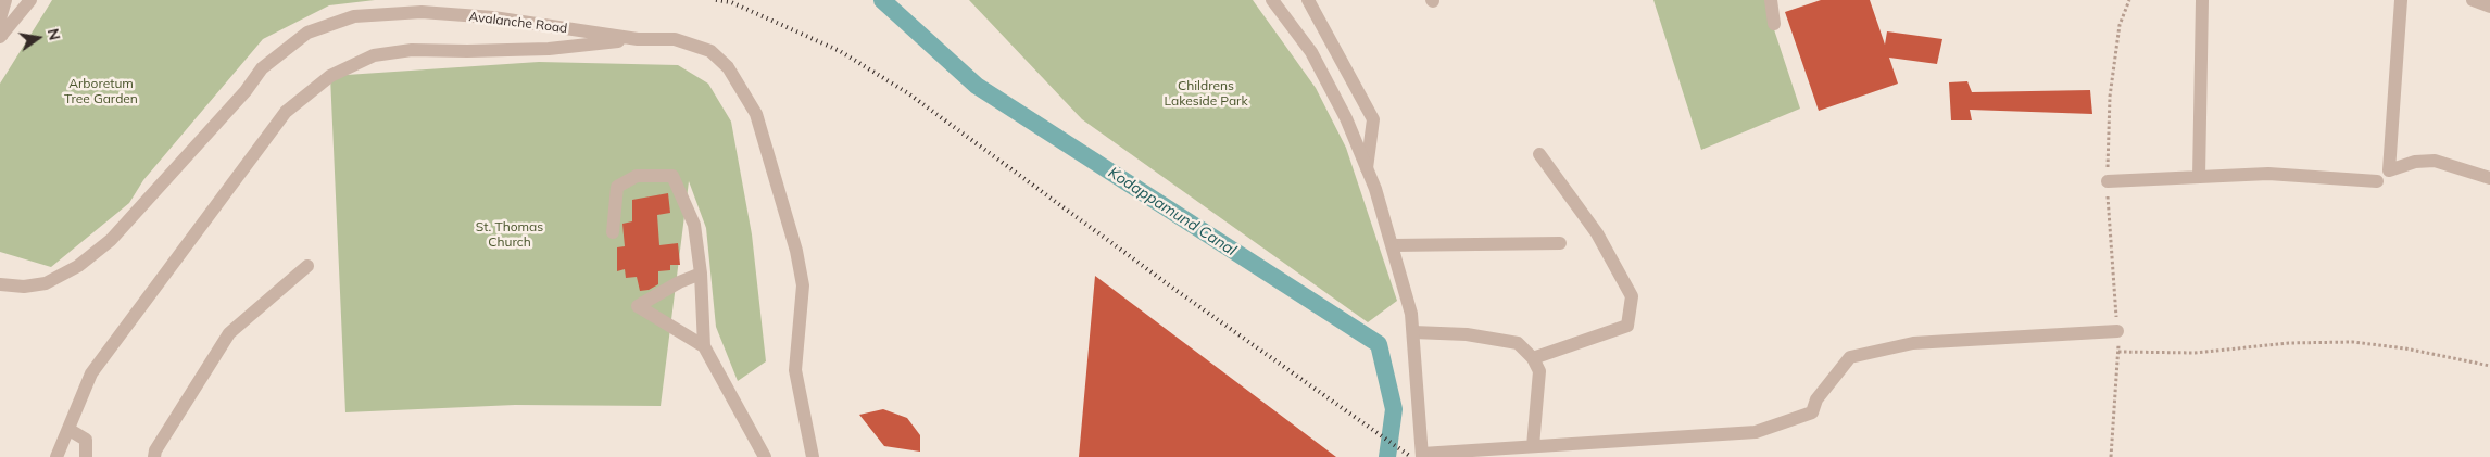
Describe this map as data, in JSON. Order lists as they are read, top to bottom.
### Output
{
  "streets": {
    "street": ["Avalanche Road"]
  },
  "water": ["Kodappamund Canal"],
  "parks": ["Arboretum Tree Garden", "Childrens Lakeside Park", "St. Thomas Church"],
  "north": "right"
}
